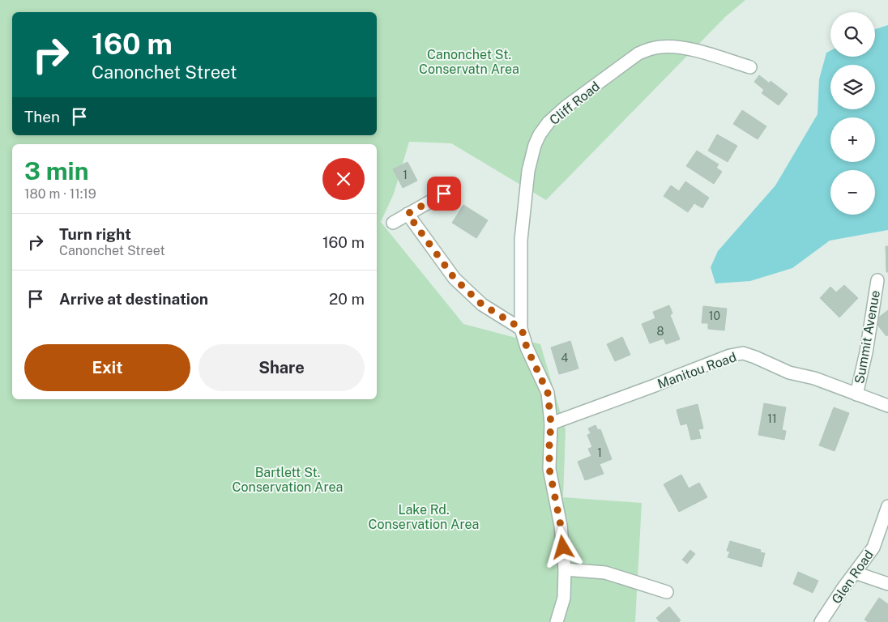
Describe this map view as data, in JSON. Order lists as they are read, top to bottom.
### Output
{
  "streets": {
    "street": [
      "Cliff Road",
      "Summit Avenue",
      "Manitou Road",
      "Glen Road"
    ]
  },
  "crossings": [
    ["Cliff Road", "Manitou Road"],
    ["Summit Avenue", "Manitou Road"]
  ],
  "parks": ["Canonchet St. Conservatn Area", "Bartlett St. Conservation Area", "Lake Rd. Conservation Area"],
  "house_numbers": [
    "1",
    "10",
    "8",
    "4",
    "11",
    "1"
  ],
  "page": {
    "map_buttons": ["+", "−"],
    "turn": ["160 m", "Canonchet Street"],
    "then": "Then",
    "heading": ["3 min", "180 m · 11:19"],
    "list": [
      {
        "name": "Turn right",
        "note": "Canonchet Street",
        "value": "160 m"
      },
      {
        "name": "Arrive at destination",
        "value": "20 m"
      }
    ],
    "buttons": ["Exit", "Share"]
  }
}
